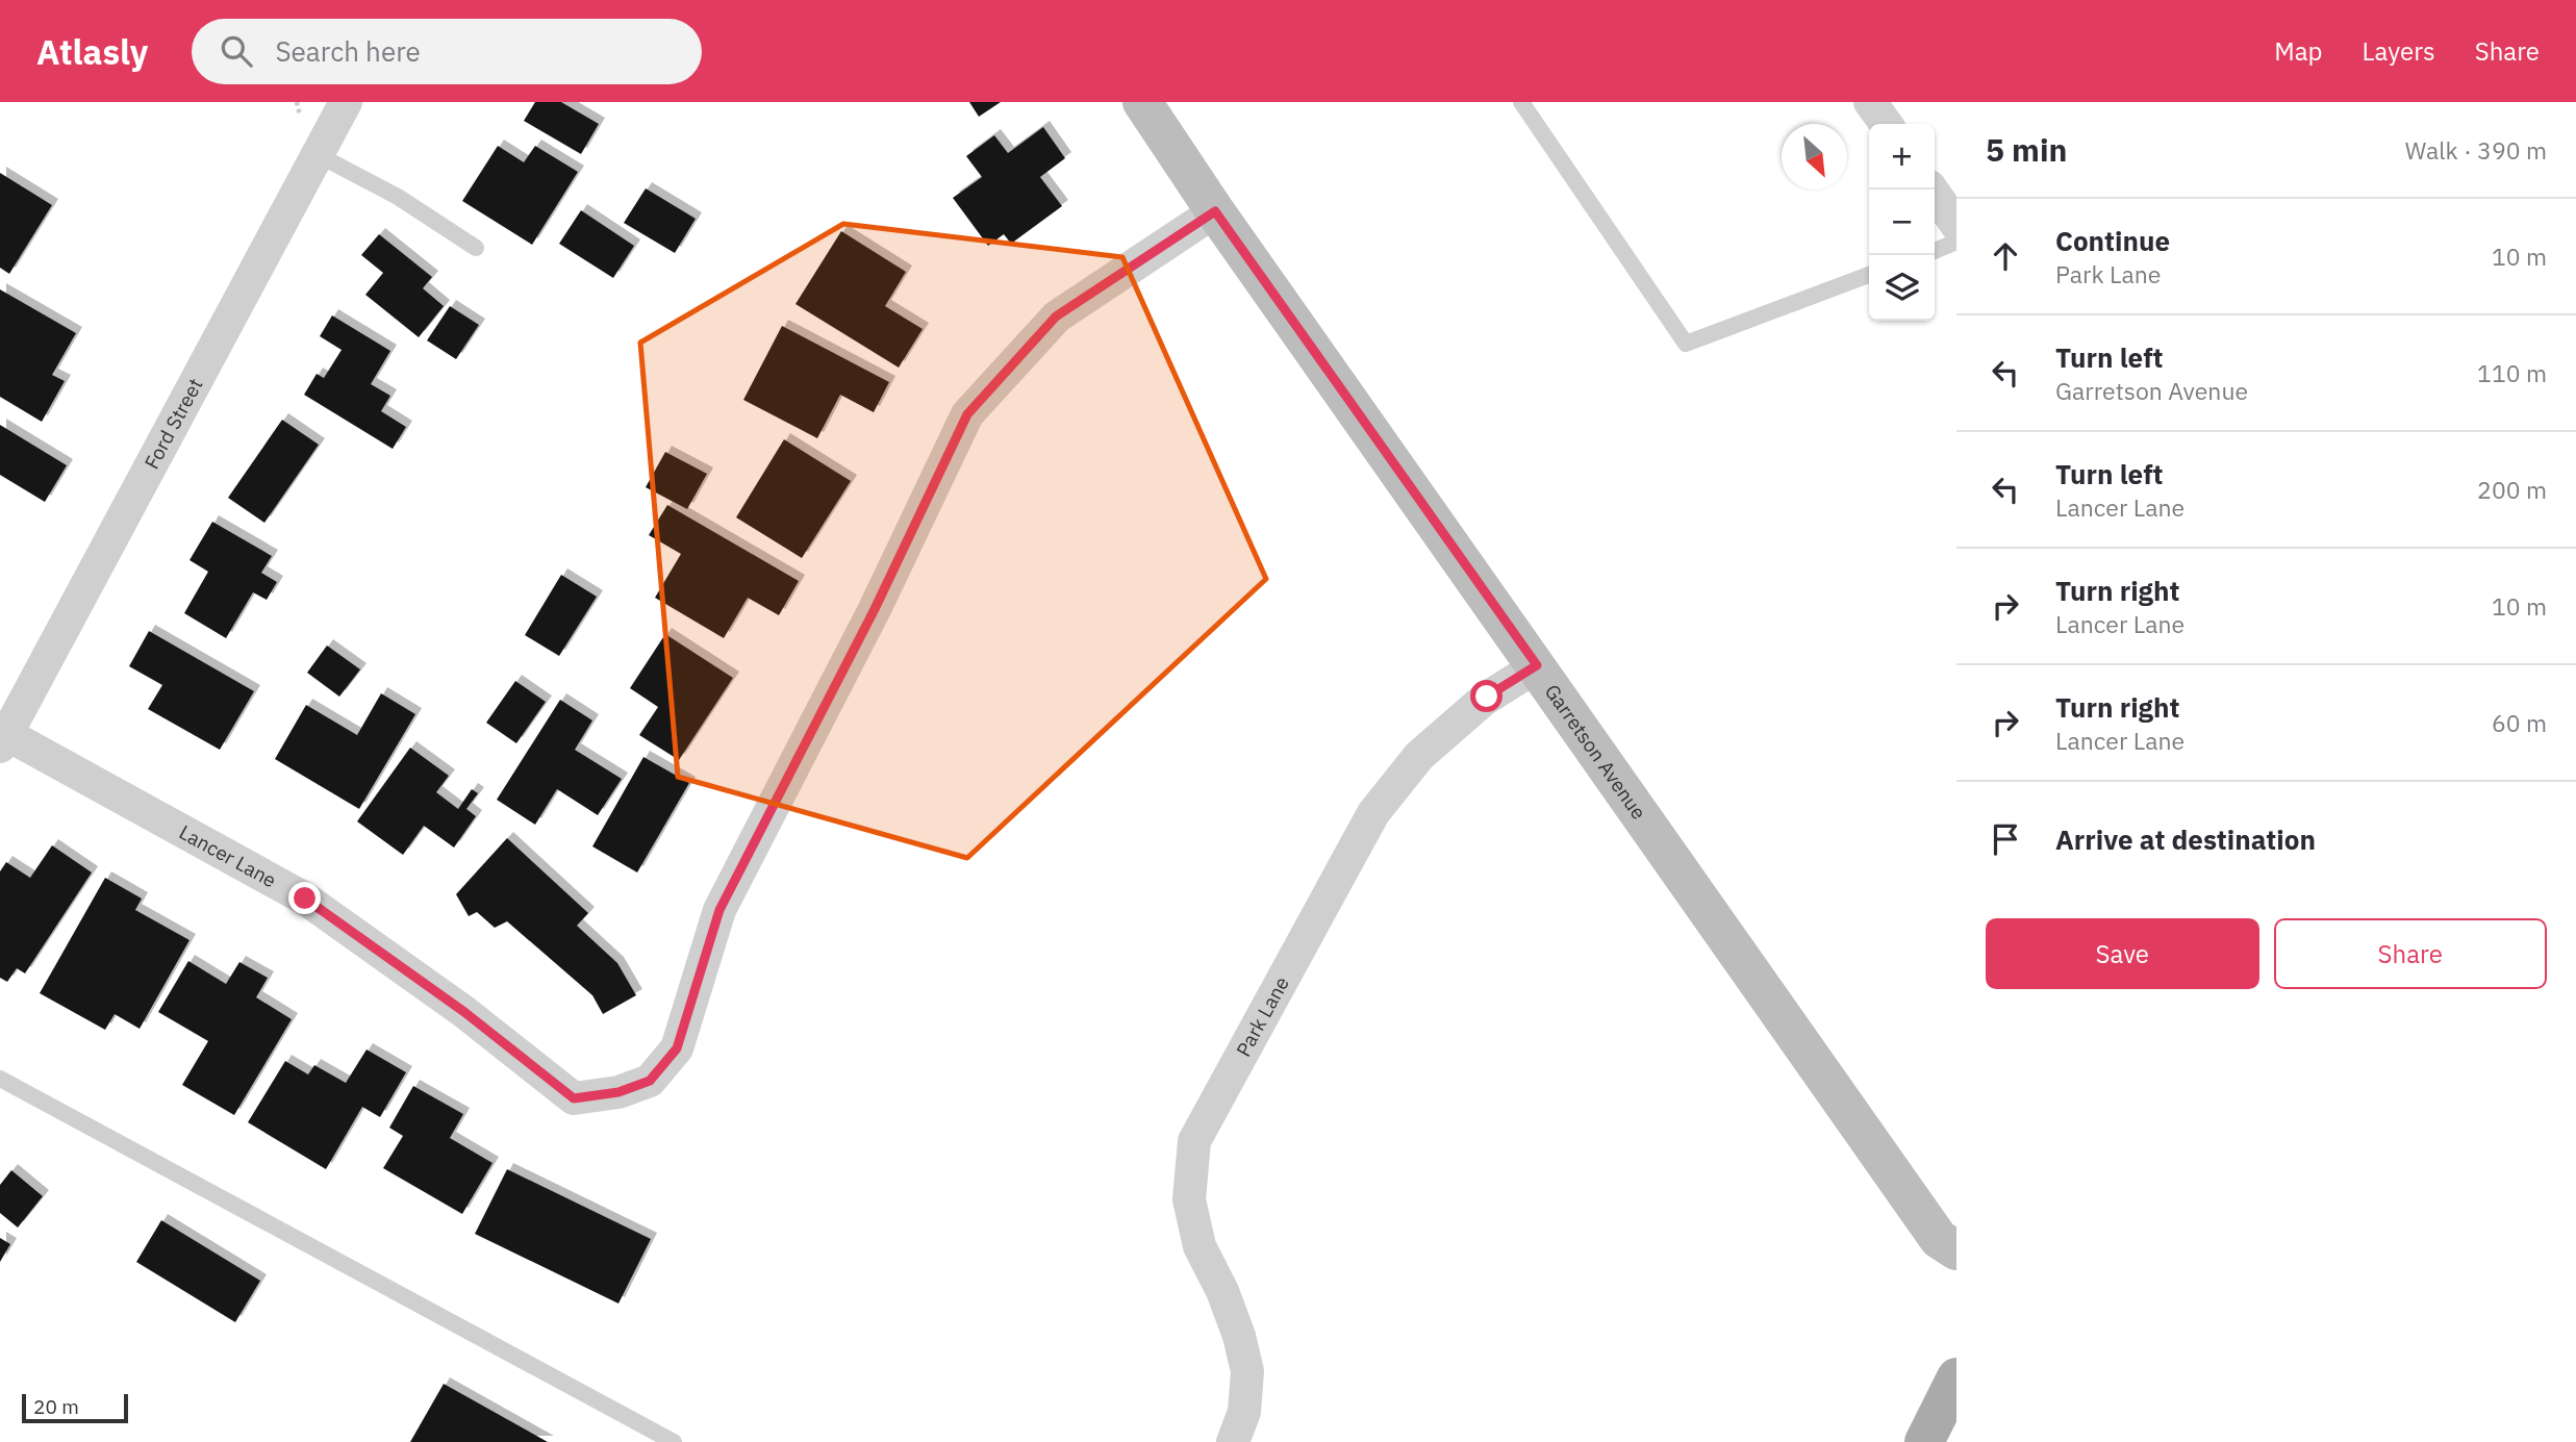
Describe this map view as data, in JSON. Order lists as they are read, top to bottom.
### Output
{
  "streets": {
    "street": [
      "Ford Street",
      "Garretson Avenue",
      "Lancer Lane",
      "Park Lane"
    ]
  },
  "crossings": [
    ["Ford Street", "Lancer Lane"],
    ["Garretson Avenue", "Lancer Lane"],
    ["Garretson Avenue", "Park Lane"]
  ],
  "scale_bar": "20 m",
  "north": "bottom right",
  "page": {
    "header": "Atlasly",
    "search": "Search here",
    "nav": ["Map", "Layers", "Share"],
    "heading": ["5 min", "Walk · 390 m"],
    "map_buttons": ["+", "−"],
    "list": [
      ["Continue", "Park Lane", "10 m"],
      ["Turn left", "Garretson Avenue", "110 m"],
      ["Turn left", "Lancer Lane", "200 m"],
      ["Turn right", "Lancer Lane", "10 m"],
      ["Turn right", "Lancer Lane", "60 m"],
      "Arrive at destination"
    ],
    "buttons": ["Save", "Share"],
    "scale": "20 m"
  }
}
